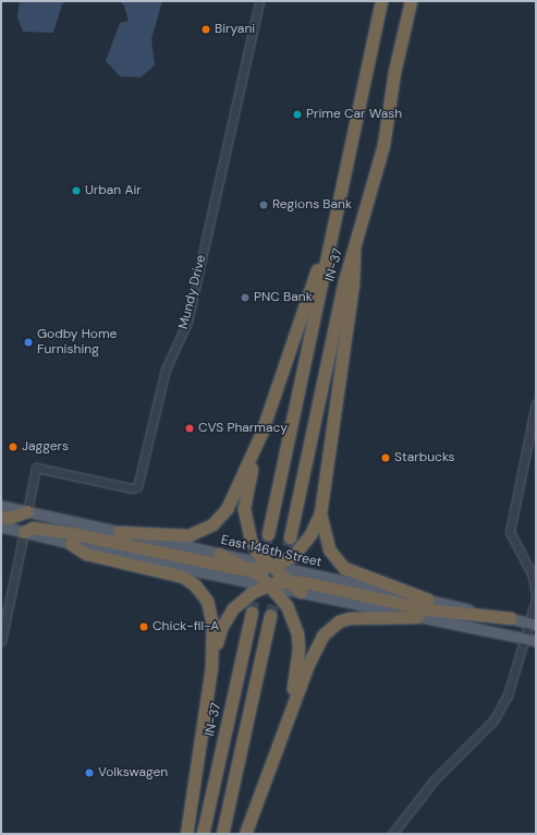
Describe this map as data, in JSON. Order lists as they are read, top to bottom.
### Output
{
  "streets": {
    "highway": ["IN-37"],
    "main road": ["East 146th Street"],
    "street": ["Mundy Drive"]
  },
  "crossings": [
    ["Mundy Drive", "East 146th Street"]
  ],
  "places": [
    "Biryani",
    "Prime Car Wash",
    "Urban Air",
    "Regions Bank",
    "PNC Bank",
    "Godby Home Furnishing",
    "CVS Pharmacy",
    "Jaggers",
    "Starbucks",
    "Chick-fil-A",
    "Volkswagen"
  ]
}
